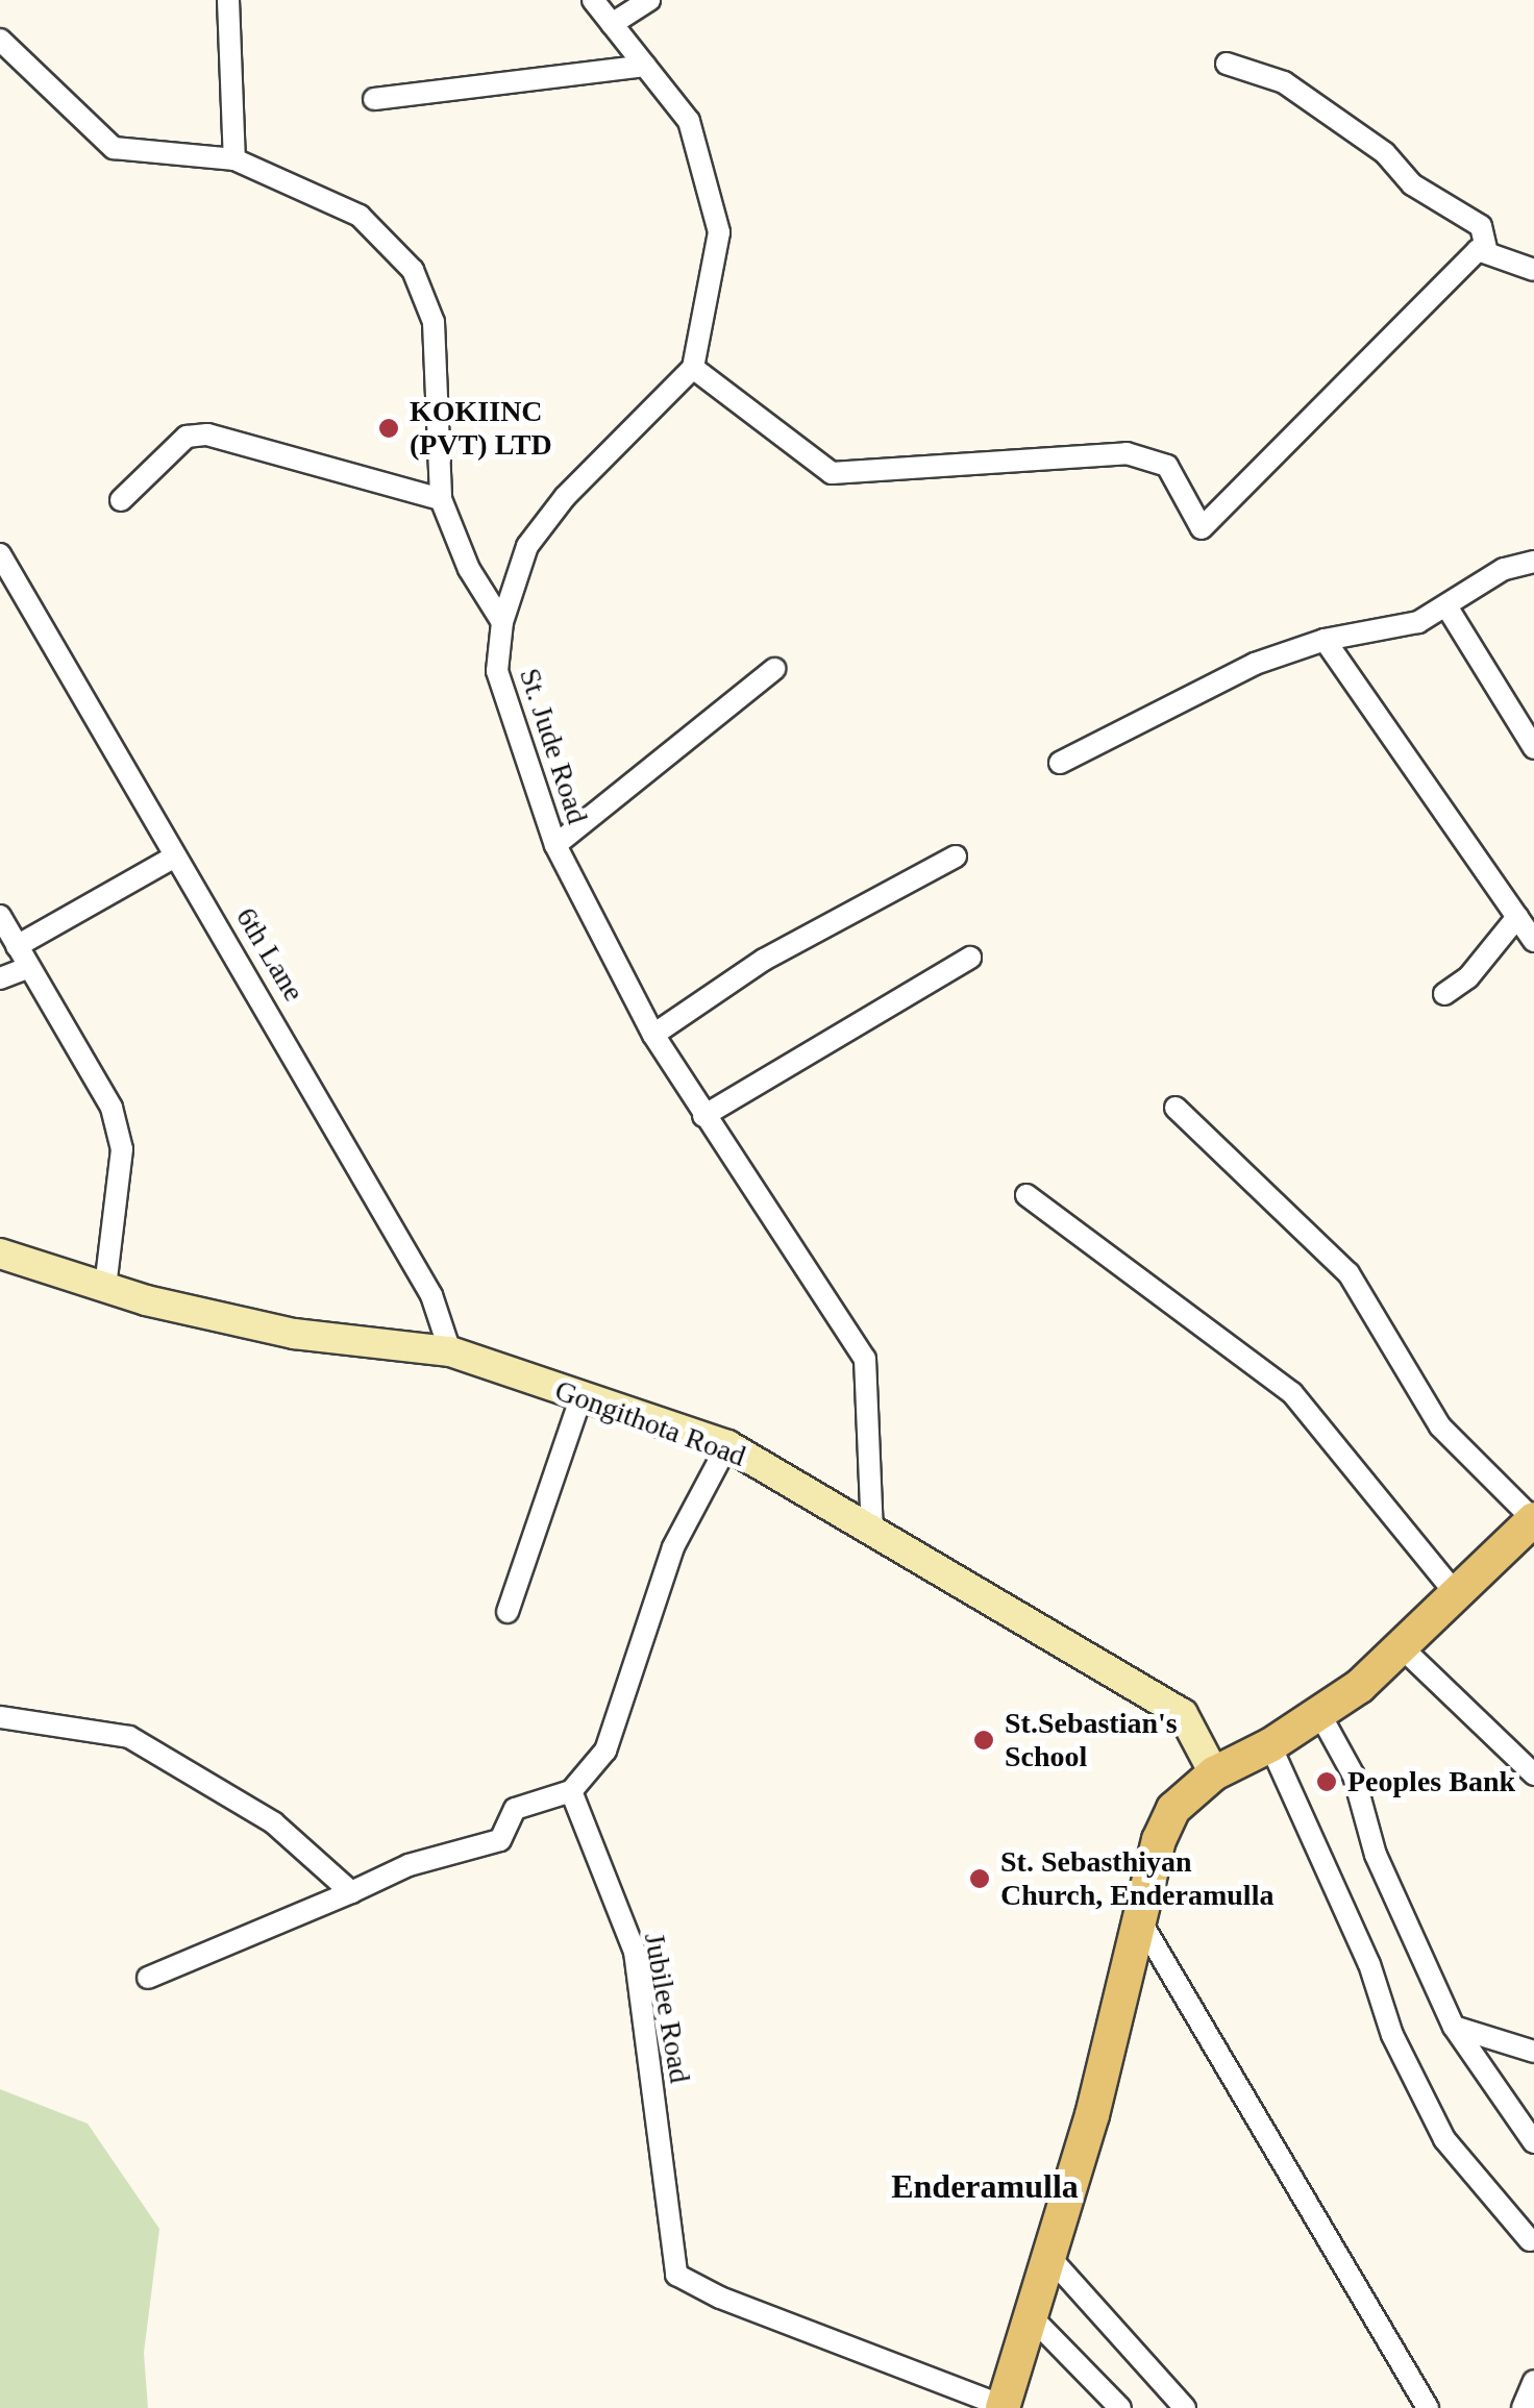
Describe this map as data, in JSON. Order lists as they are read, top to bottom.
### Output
{
  "streets": {
    "street": [
      "St. Jude Road",
      "6th Lane",
      "Gongithota Road",
      "Jubilee Road"
    ]
  },
  "crossings": [
    ["St. Jude Road", "Gongithota Road"],
    ["6th Lane", "Gongithota Road"]
  ],
  "districts": ["Enderamulla"],
  "places": [
    "KOKIINC (PVT) LTD",
    "St.Sebastian's School",
    "Peoples Bank",
    "St. Sebasthiyan Church, Enderamulla"
  ]
}
